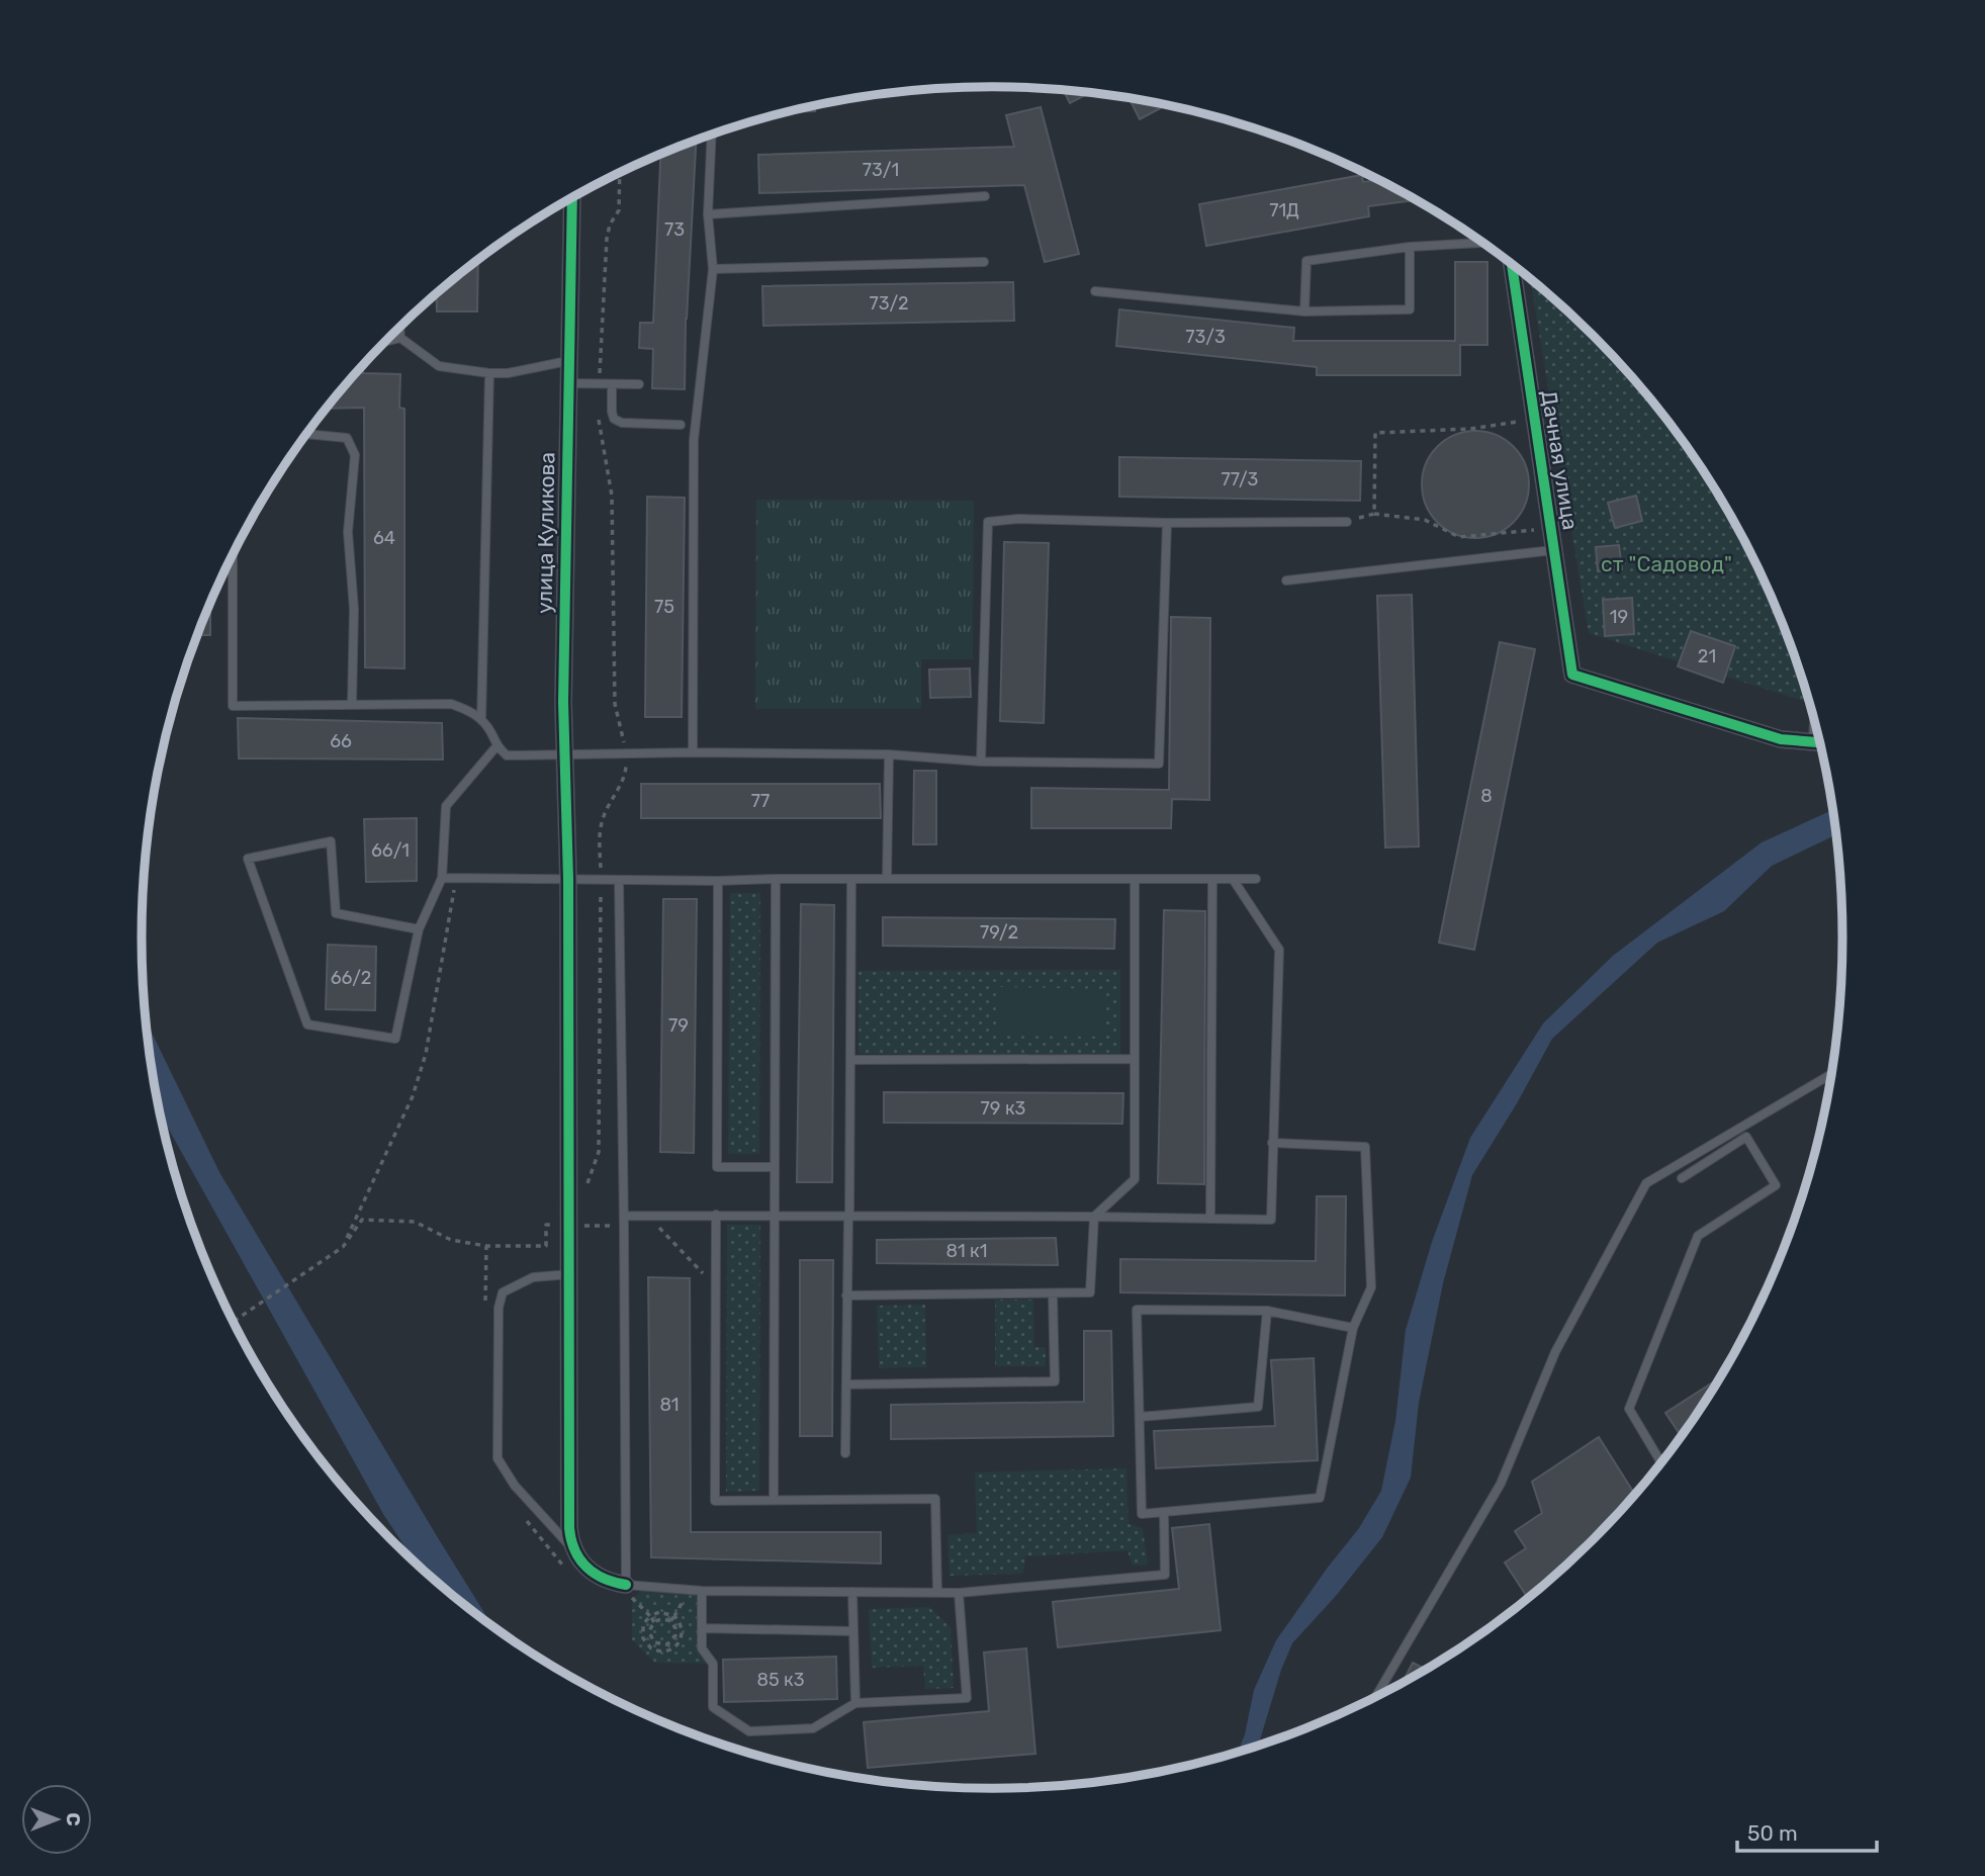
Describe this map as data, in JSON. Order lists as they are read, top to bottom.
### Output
{
  "streets": {
    "street": ["Дачная улица", "улица Куликова"]
  },
  "parks": ["ст \"Садовод\""],
  "house_numbers": [
    "73/1",
    "71Д",
    "73",
    "73/2",
    "73/3",
    "77/3",
    "64",
    "75",
    "19",
    "21",
    "66",
    "8",
    "77",
    "66/1",
    "79/2",
    "66/2",
    "79",
    "79 к3",
    "81 к1",
    "81",
    "85 к3"
  ],
  "scale_bar": "50 m",
  "north": "right"
}
